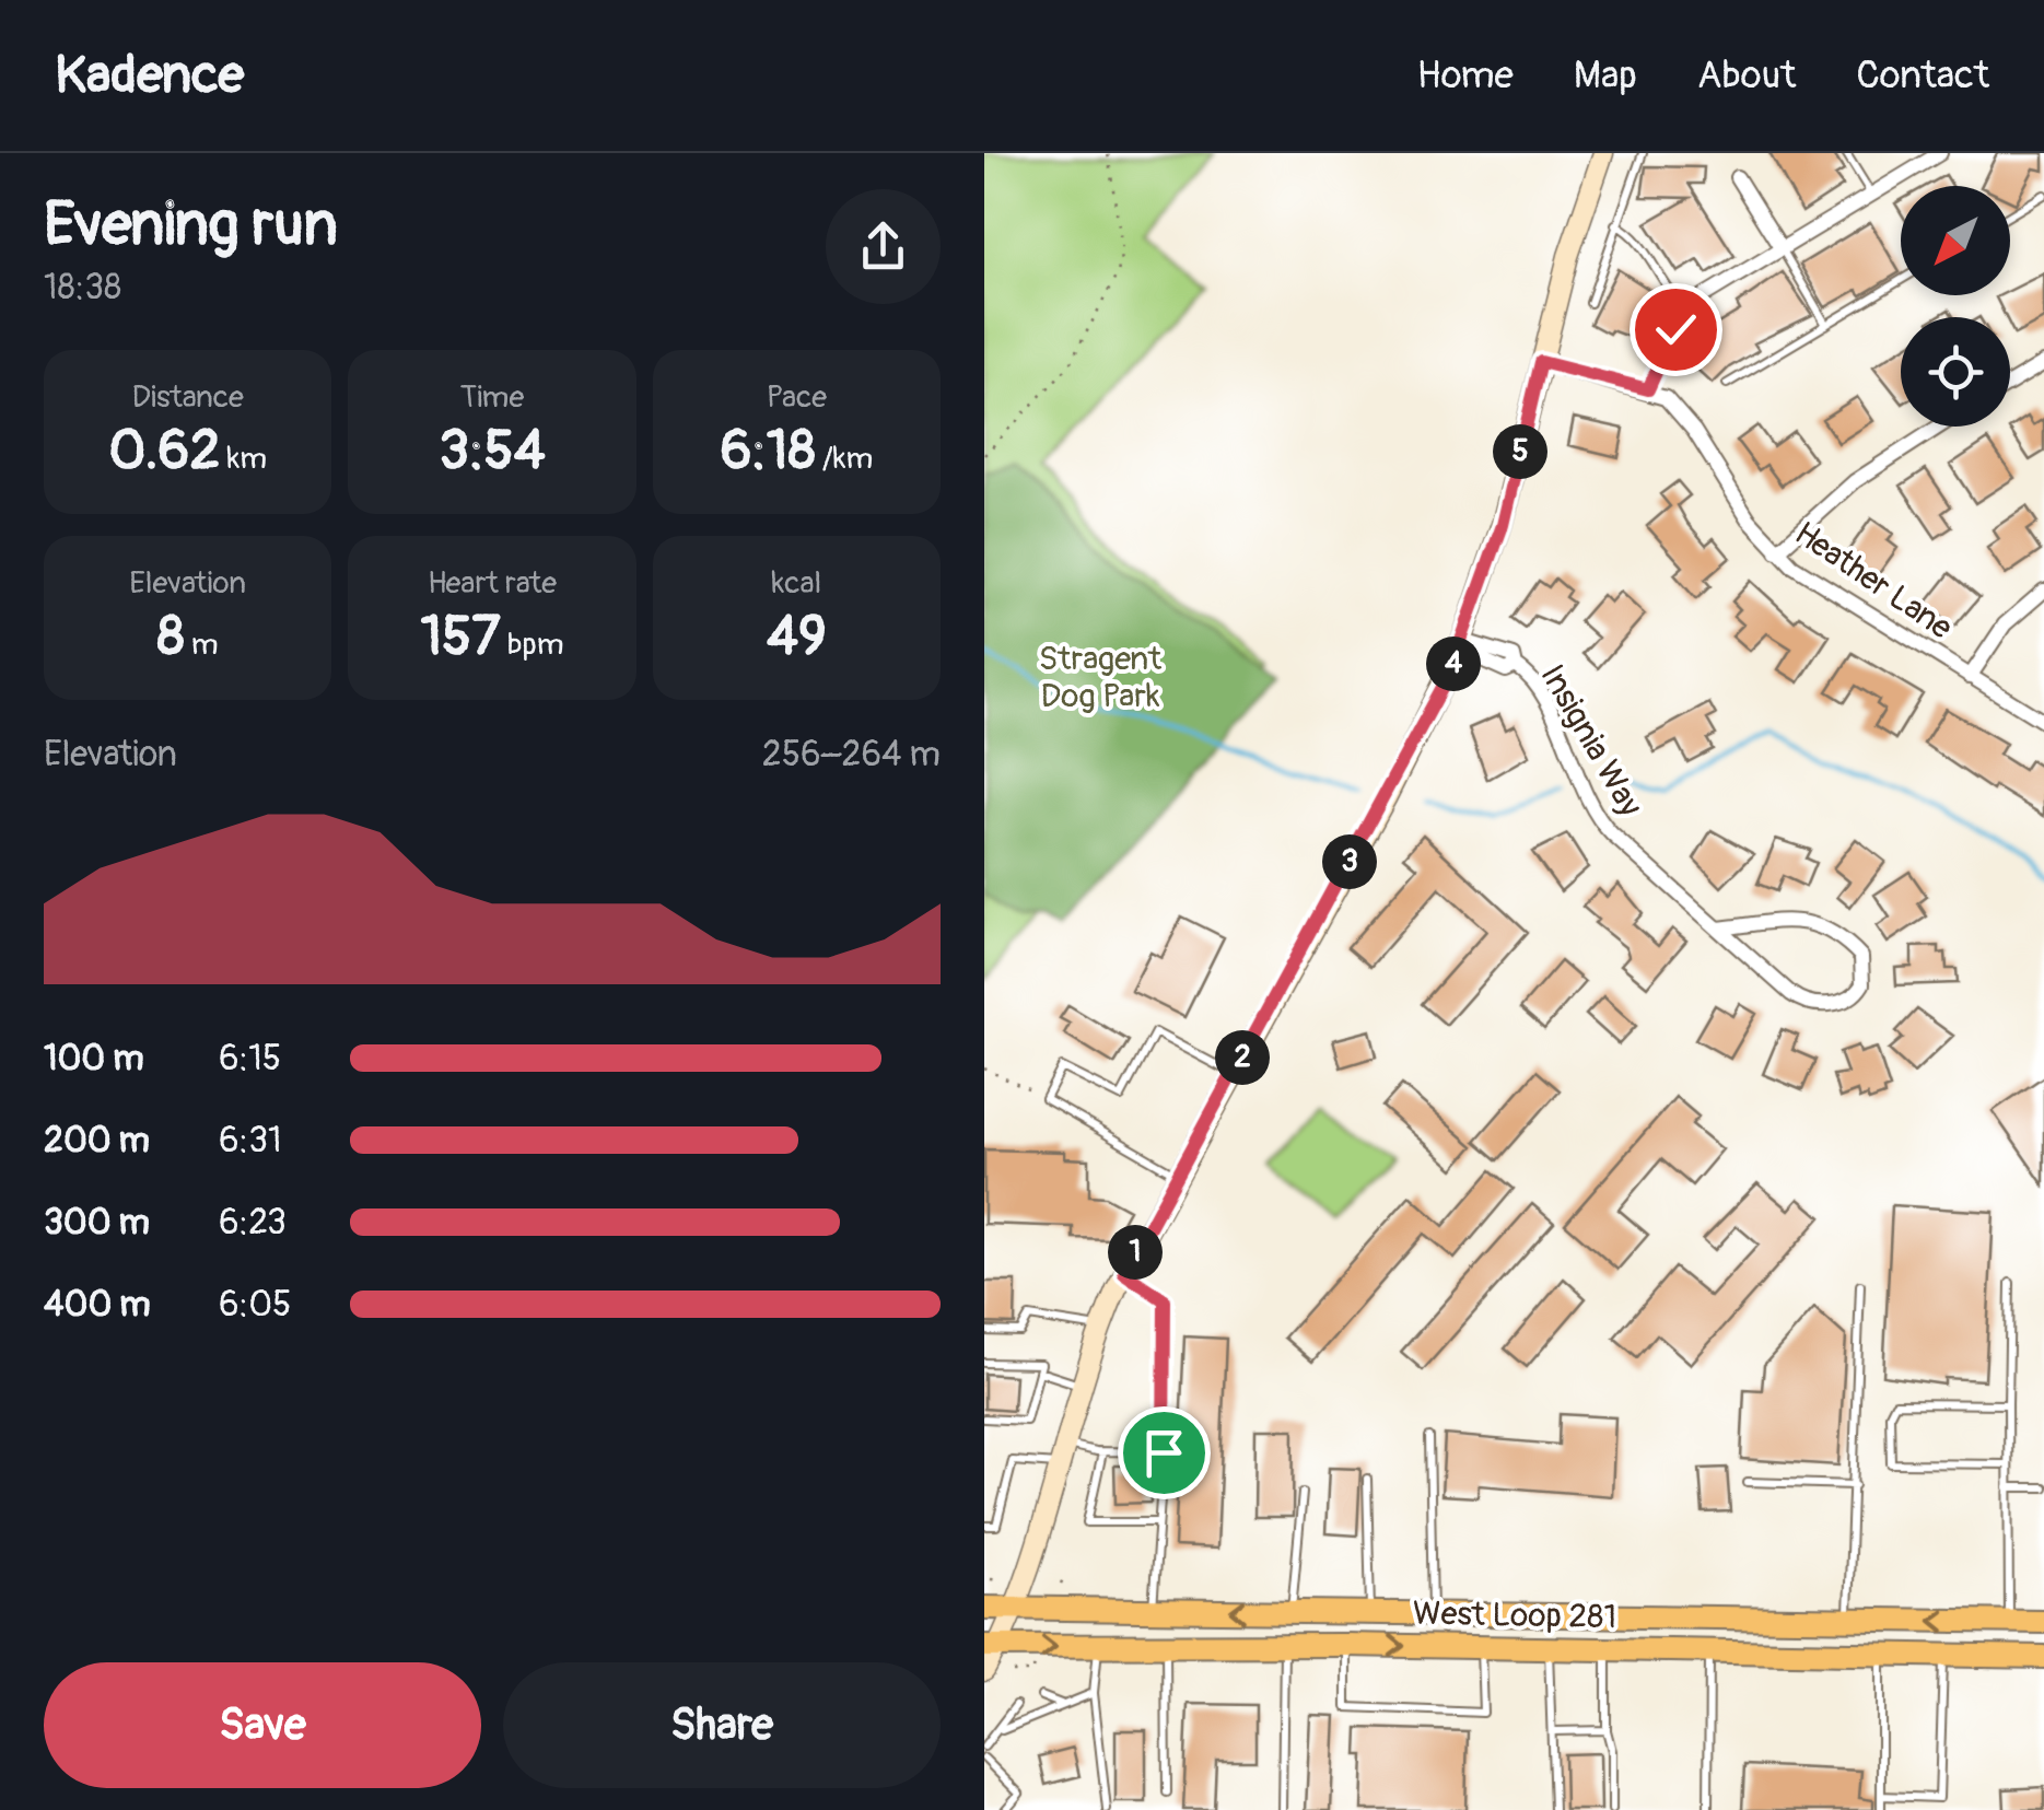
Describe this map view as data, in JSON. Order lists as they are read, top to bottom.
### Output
{
  "streets": {
    "highway": ["West Loop 281"],
    "street": ["Heather Lane", "Insignia Way"]
  },
  "parks": ["Stragent Dog Park"],
  "north": "bottom left",
  "page": {
    "header": "Kadence",
    "nav": [
      "Home",
      "Map",
      "About",
      "Contact"
    ],
    "heading": ["Evening run", "18:38"],
    "stats": [
      ["Distance", "0.62 km"],
      ["Time", "3:54"],
      ["Pace", "6:18 /km"],
      ["Elevation", "8 m"],
      ["Heart rate", "157 bpm"],
      ["kcal", "49"]
    ],
    "pins": [
      "5",
      "4",
      "3",
      "2",
      "1"
    ],
    "chart": ["Elevation", "256–264 m"],
    "list": [
      {
        "name": "100 m",
        "note": "6:15"
      },
      {
        "name": "200 m",
        "note": "6:31"
      },
      {
        "name": "300 m",
        "note": "6:23"
      },
      {
        "name": "400 m",
        "note": "6:05"
      }
    ],
    "buttons": ["Save", "Share"]
  }
}
